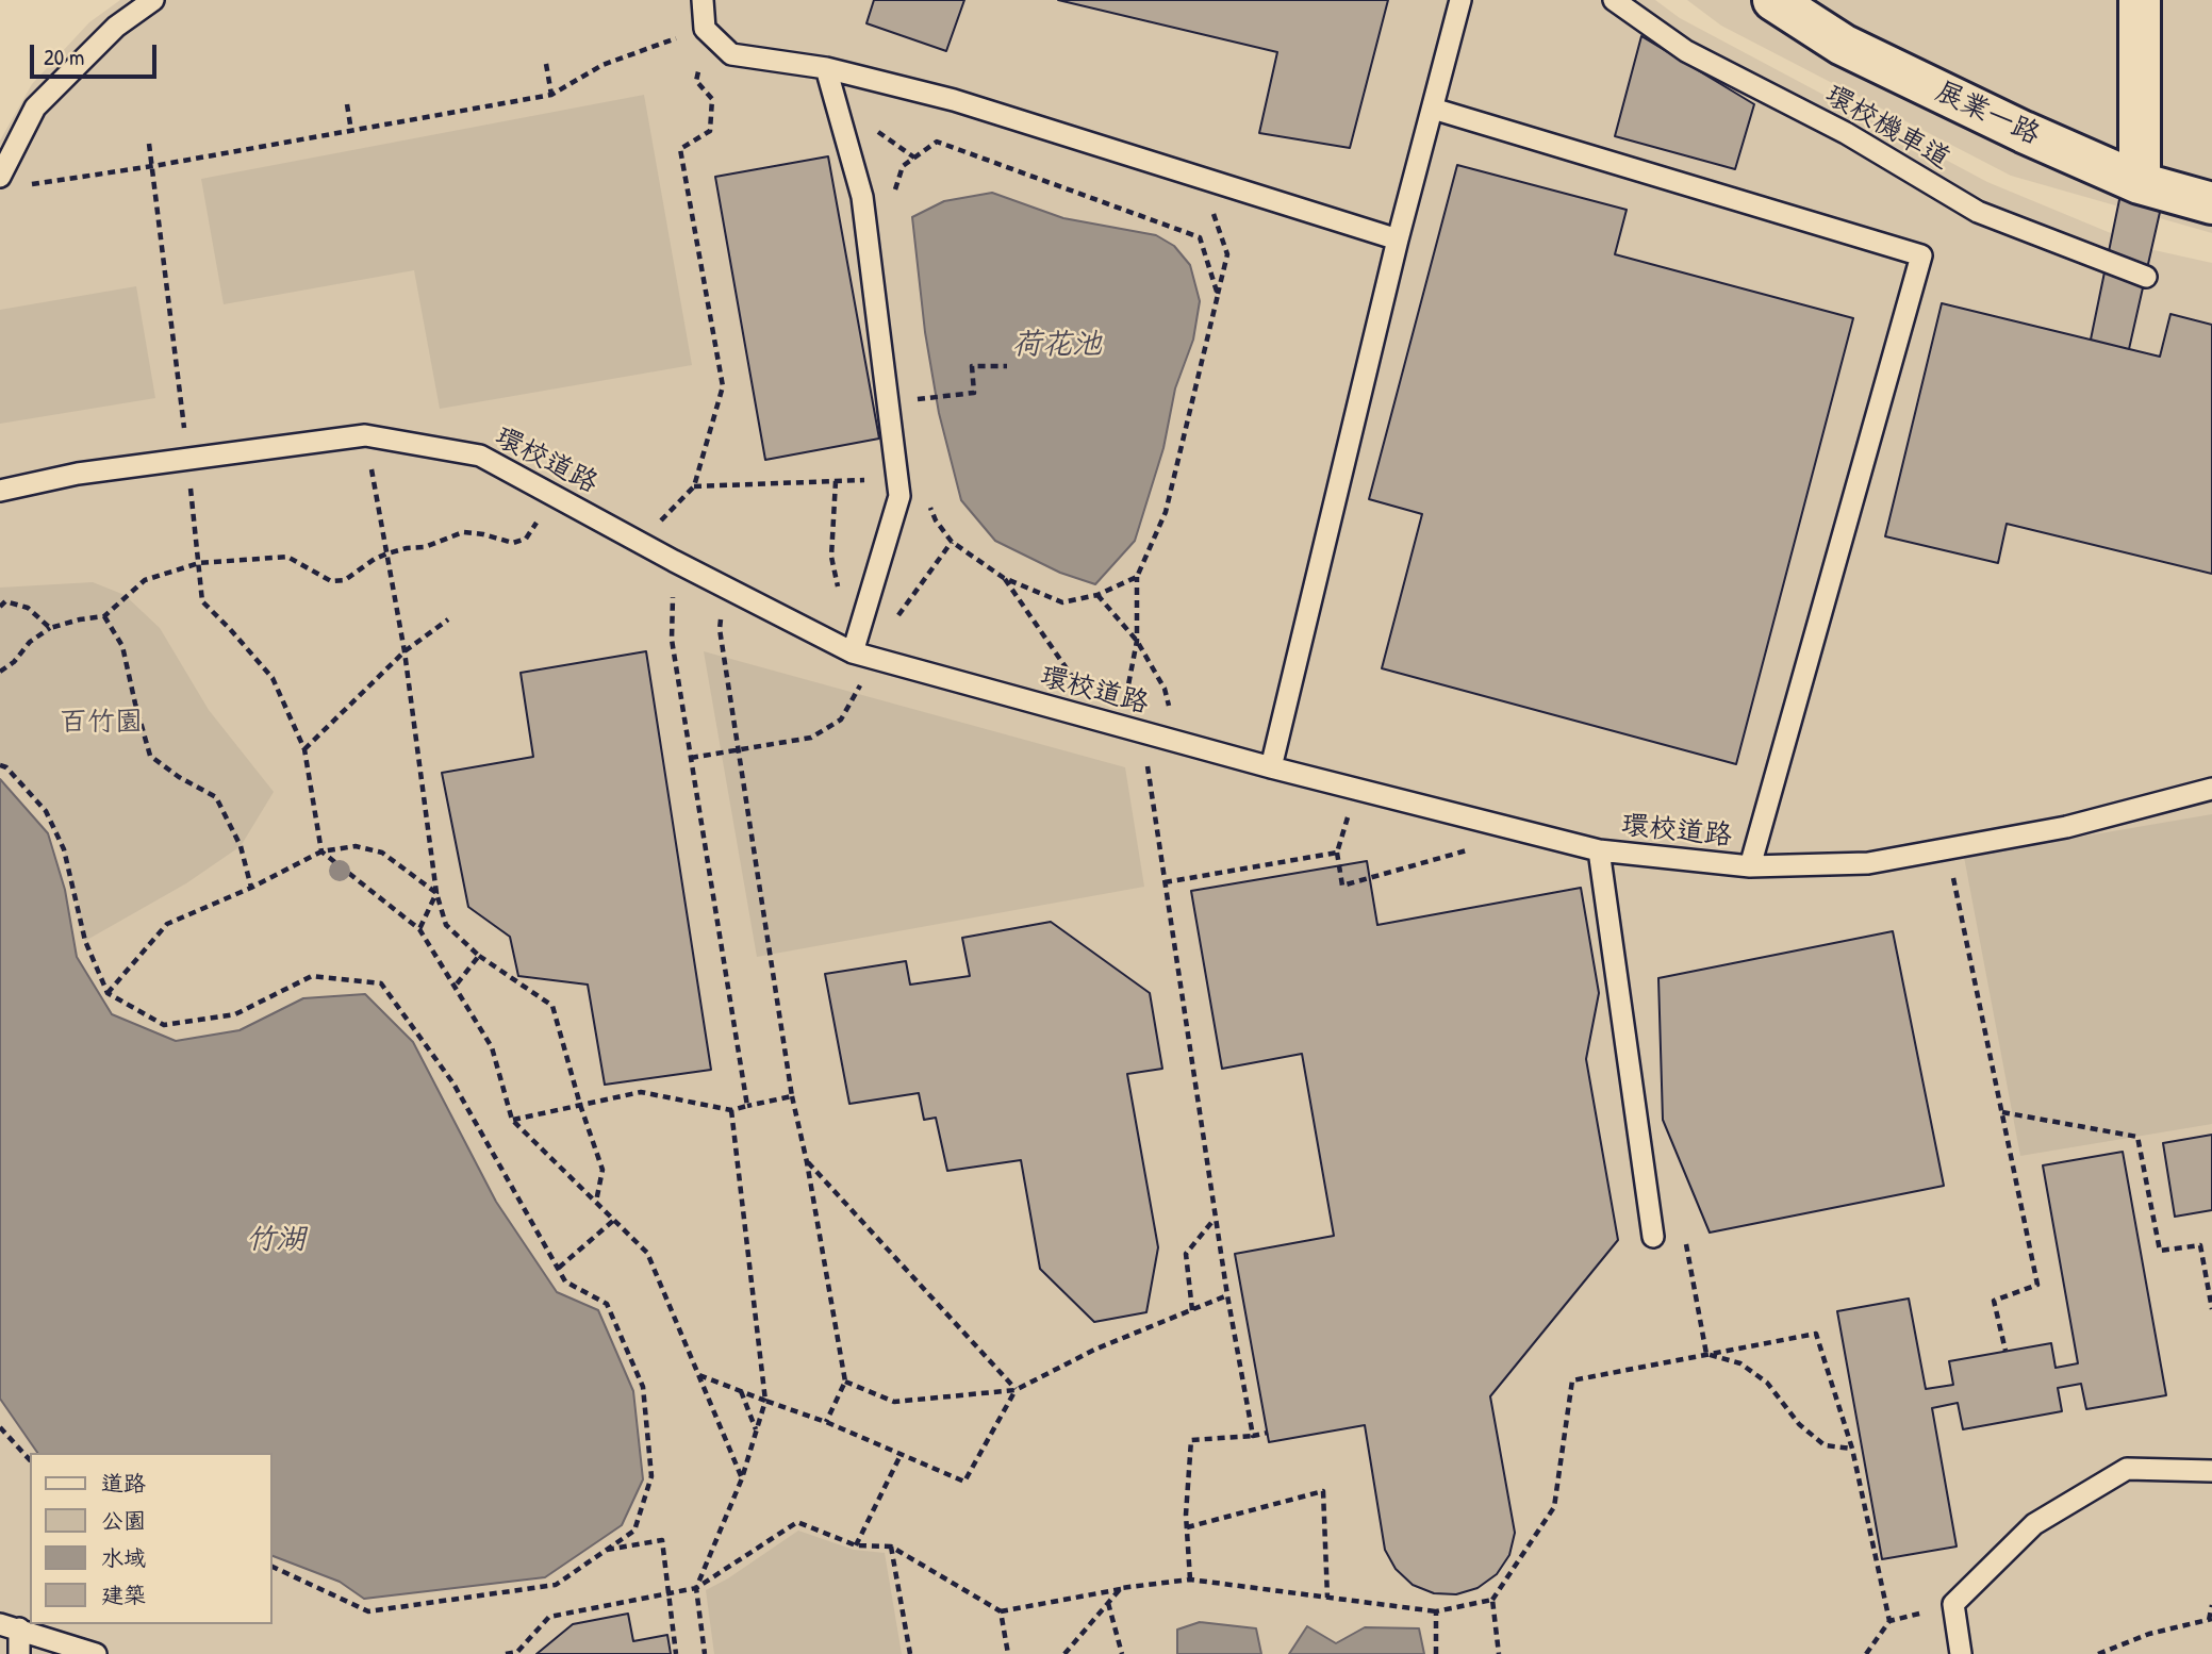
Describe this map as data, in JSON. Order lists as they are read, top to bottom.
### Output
{
  "streets": {
    "street": ["展業一路"],
    "lane": ["環校機車道", "環校道路"]
  },
  "water": ["荷花池", "竹湖"],
  "parks": ["百竹園"],
  "legend": [
    "道路",
    "公園",
    "水域",
    "建築"
  ],
  "scale_bar": "20 m"
}
